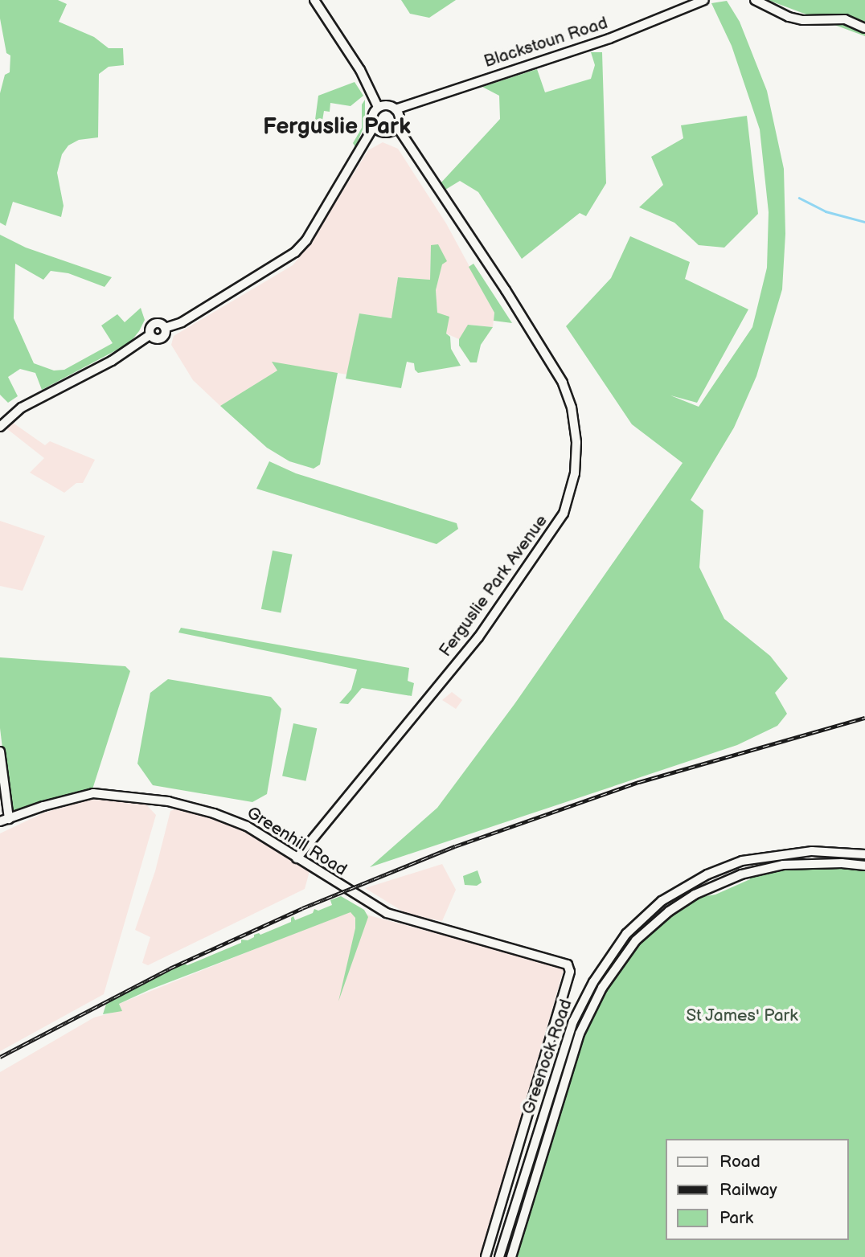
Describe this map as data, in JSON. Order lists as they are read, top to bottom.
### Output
{
  "streets": {
    "main road": ["Greenock Road"],
    "street": ["Blackstoun Road", "Ferguslie Park Avenue", "Greenhill Road"]
  },
  "crossings": [
    ["Blackstoun Road", "Ferguslie Park Avenue"],
    ["Ferguslie Park Avenue", "Greenhill Road"]
  ],
  "districts": ["Ferguslie Park"],
  "parks": ["St James' Park"],
  "legend": ["Road", "Railway", "Park"]
}
